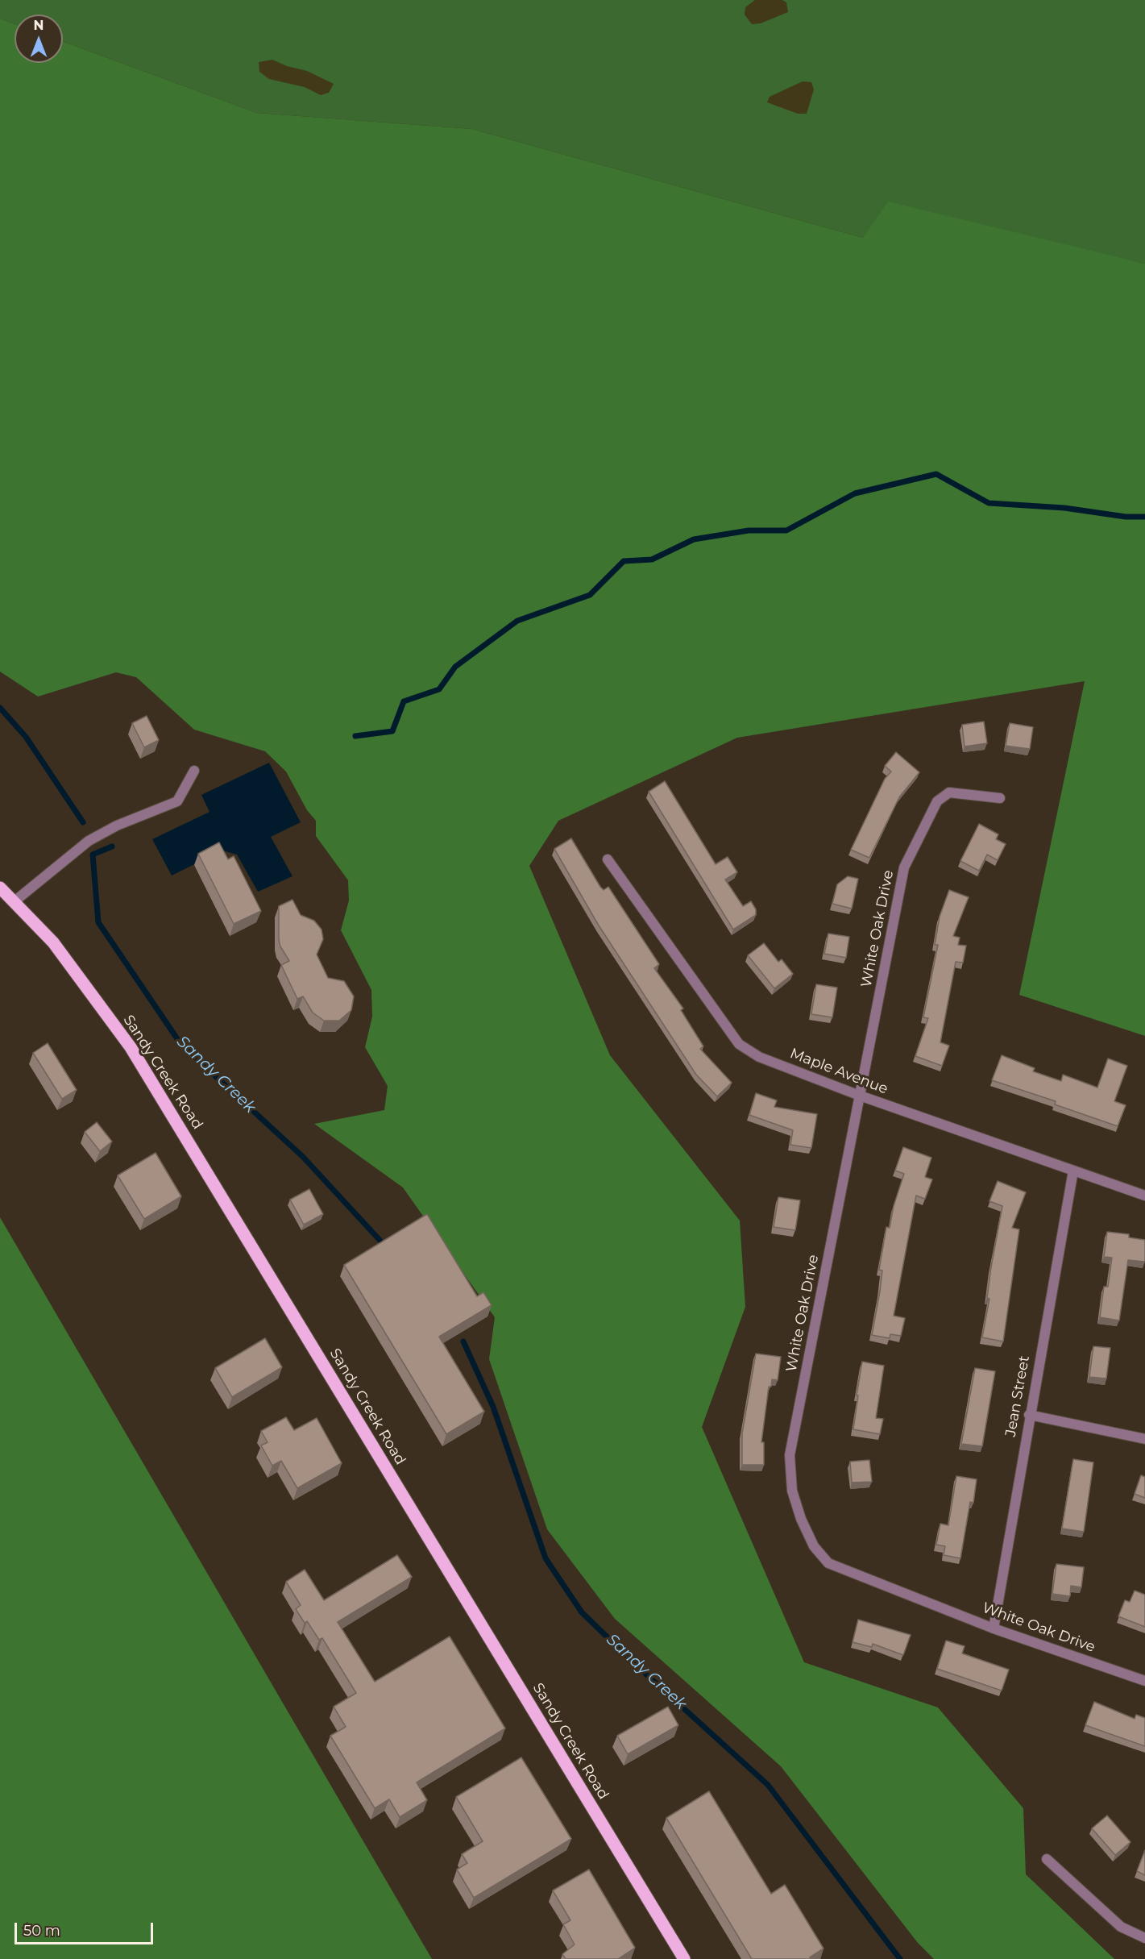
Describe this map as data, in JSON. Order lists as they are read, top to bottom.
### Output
{
  "streets": {
    "main road": ["Sandy Creek Road"],
    "street": ["White Oak Drive", "Maple Avenue", "Jean Street"]
  },
  "crossings": [
    ["White Oak Drive", "Maple Avenue"],
    ["White Oak Drive", "Jean Street"],
    ["Maple Avenue", "Jean Street"]
  ],
  "water": ["Sandy Creek"],
  "scale_bar": "50 m",
  "north": "top"
}
